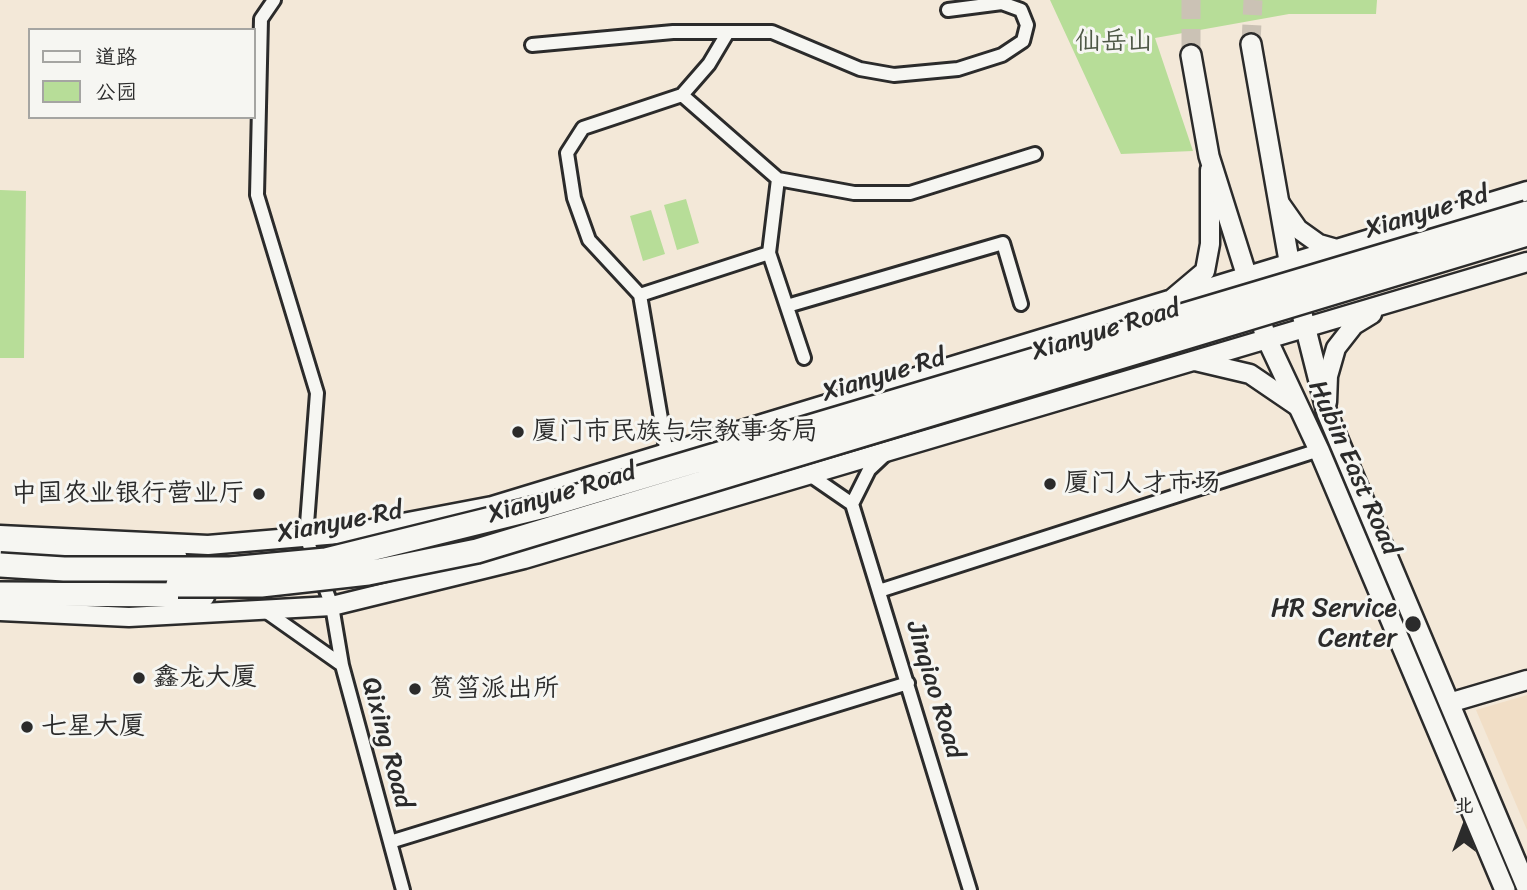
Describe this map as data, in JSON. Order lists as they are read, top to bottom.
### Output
{
  "streets": {
    "highway": ["Xianyue Rd", "Xianyue Road"],
    "main road": ["Hubin East Road"],
    "street": ["Jinqiao Road", "Qixing Road"]
  },
  "parks": ["仙岳山"],
  "places": [
    "厦门市民族与宗教事务局",
    "厦门人才市场",
    "中国农业银行营业厅",
    "HR Service Center",
    "鑫龙大厦",
    "筼筜派出所",
    "七星大厦"
  ],
  "legend": ["道路", "公园"],
  "north": "top"
}
